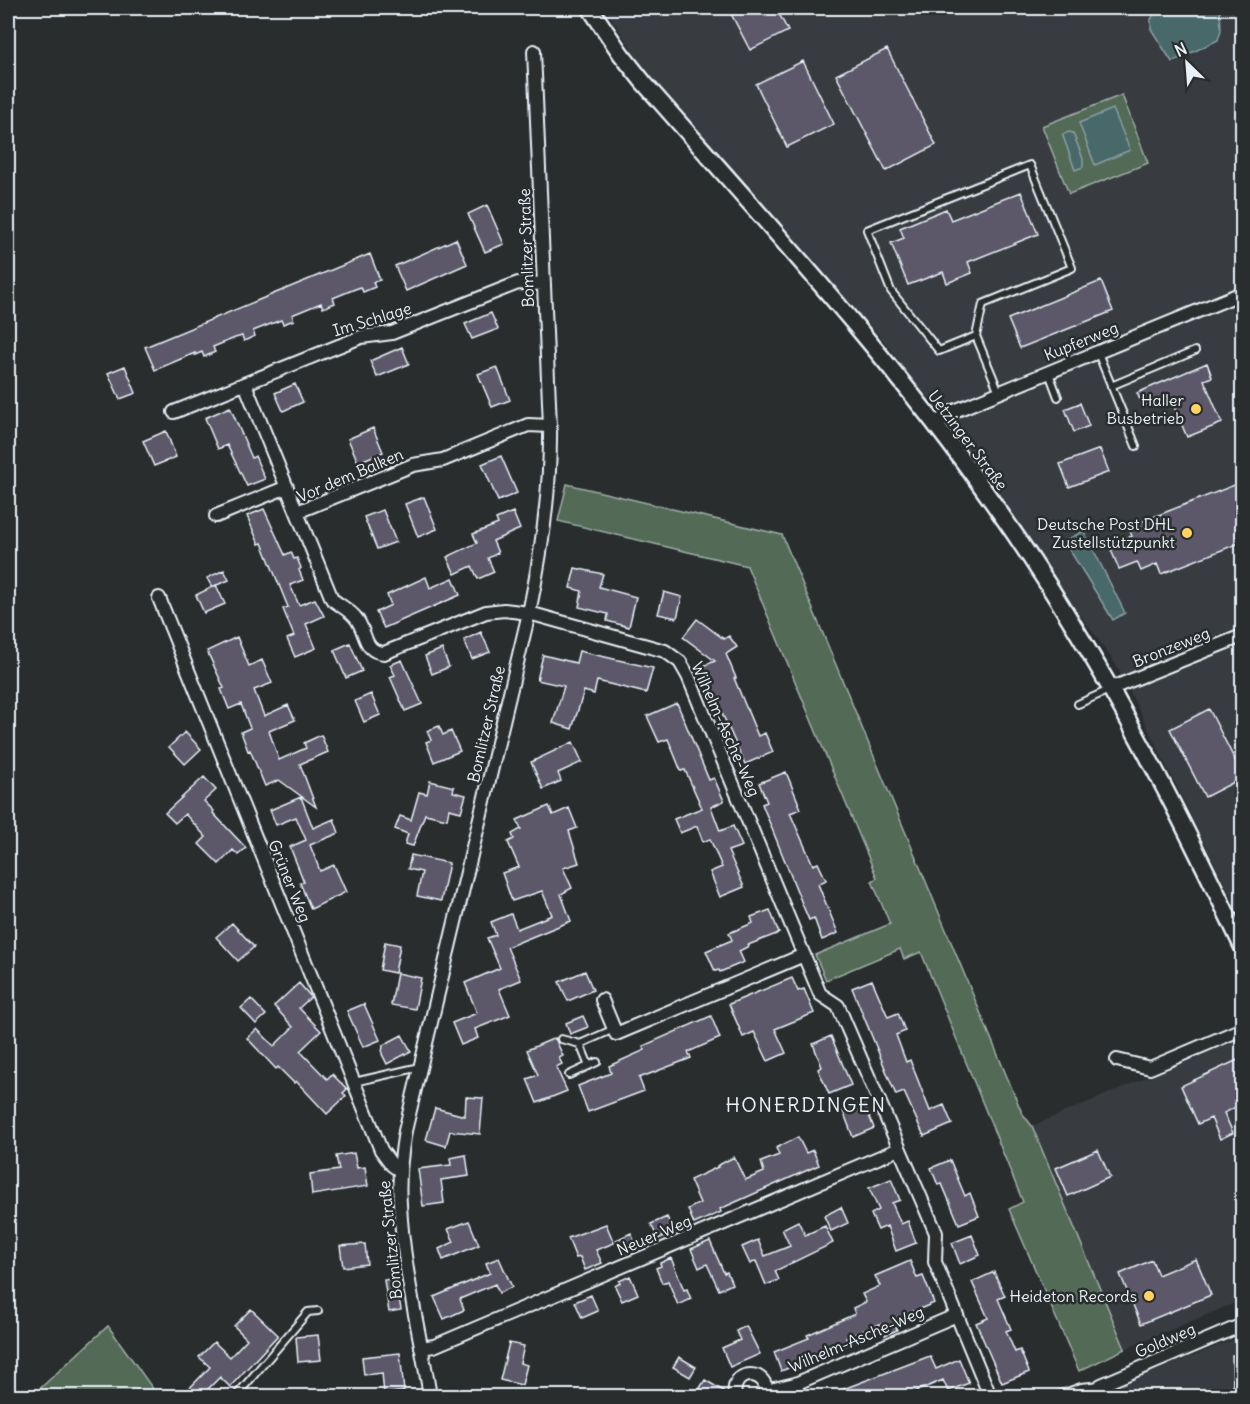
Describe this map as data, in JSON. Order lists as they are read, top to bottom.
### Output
{
  "streets": {
    "street": [
      "Bomlitzer Straße",
      "Im Schlage",
      "Kupferweg",
      "Uetzinger Straße",
      "Vor dem Balken",
      "Bronzeweg",
      "Wilhelm-Asche-Weg",
      "Grüner Weg",
      "Neuer Weg",
      "Goldweg"
    ]
  },
  "crossings": [
    ["Bomlitzer Straße", "Im Schlage"],
    ["Bomlitzer Straße", "Vor dem Balken"],
    ["Bomlitzer Straße", "Wilhelm-Asche-Weg"],
    ["Bomlitzer Straße", "Grüner Weg"],
    ["Bomlitzer Straße", "Neuer Weg"],
    ["Kupferweg", "Uetzinger Straße"],
    ["Uetzinger Straße", "Bronzeweg"],
    ["Vor dem Balken", "Wilhelm-Asche-Weg"],
    ["Wilhelm-Asche-Weg", "Neuer Weg"]
  ],
  "districts": ["HONERDINGEN"],
  "places": ["Haller Busbetrieb", "Deutsche Post DHL Zustellstützpunkt", "Heideton Records"],
  "north": "top left"
}
